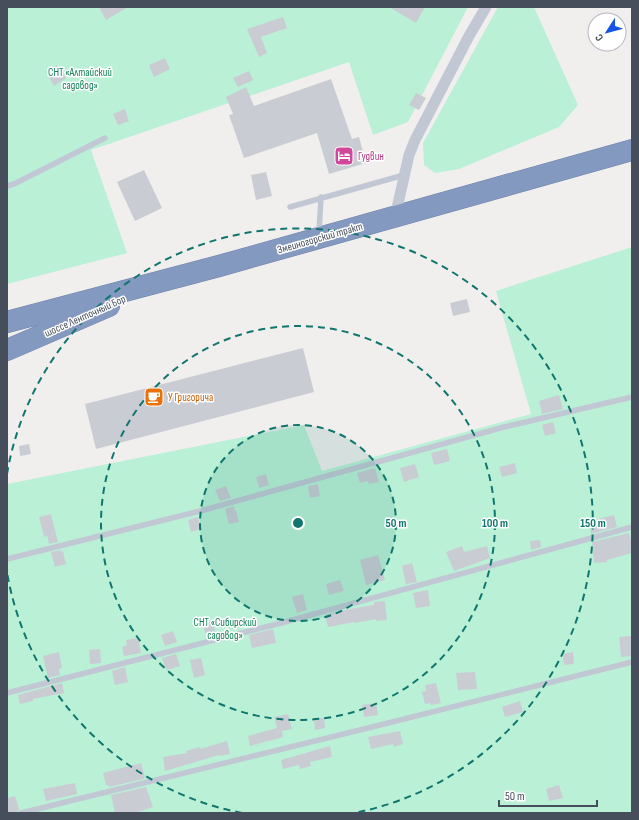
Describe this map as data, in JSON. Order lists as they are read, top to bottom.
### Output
{
  "streets": {
    "highway": ["Змеиногорский тракт", "шоссе Ленточный Бор"]
  },
  "crossings": [
    ["Змеиногорский тракт", "шоссе Ленточный Бор"]
  ],
  "parks": ["СНТ «Алтайский садовод»", "СНТ «Сибирский садовод»"],
  "places": {
    "hotel": ["Гудвин"],
    "cafe": ["У Григорича"]
  },
  "scale_bar": "50 m",
  "north": "bottom left",
  "rings": ["50 m", "100 m", "150 m"]
}
